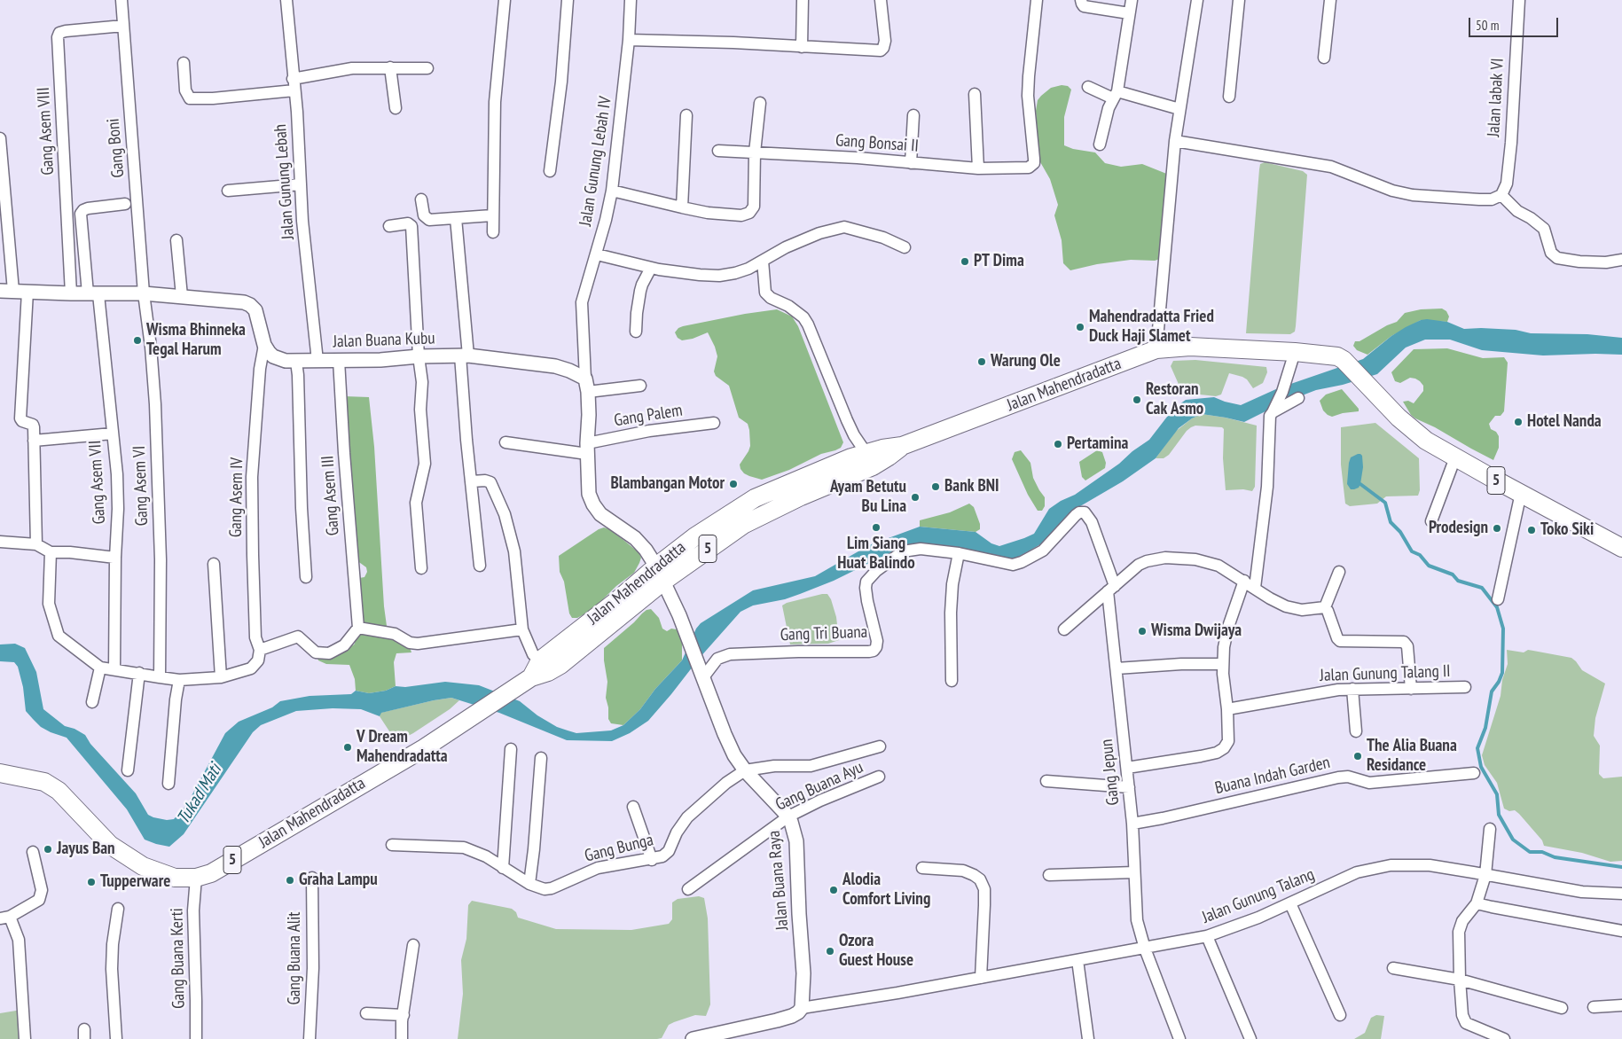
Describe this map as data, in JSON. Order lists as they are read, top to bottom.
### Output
{
  "streets": {
    "highway": ["Jalan Mahendradatta", "5"],
    "street": [
      "Jalan labak VI",
      "Gang Asem VIII",
      "Gang Bonsai II",
      "Gang Boni",
      "Jalan Gunung Lebah IV",
      "Jalan Gunung Lebah",
      "Jalan Buana Kubu",
      "Gang Palem",
      "Gang Asem VII",
      "Gang Asem VI",
      "Gang Asem III",
      "Gang Asem IV",
      "Gang Tri Buana",
      "Jalan Gunung Talang II",
      "Gang Jepun",
      "Buana Indah Garden",
      "Gang Buana Ayu",
      "Gang Bunga",
      "Jalan Buana Raya",
      "Jalan Gunung Talang",
      "Gang Buana Kerti",
      "Gang Buana Alit"
    ]
  },
  "crossings": [
    ["Gang Asem VIII", "Gang Boni"],
    ["Gang Boni", "Gang Asem VI"],
    ["Jalan Gunung Lebah IV", "Jalan Buana Kubu"],
    ["Jalan Gunung Lebah", "Jalan Buana Kubu"],
    ["Jalan Buana Kubu", "Gang Asem III"],
    ["Jalan Buana Kubu", "Gang Asem IV"],
    ["Jalan Mahendradatta", "Jalan Buana Raya"],
    ["Jalan Mahendradatta", "Gang Buana Kerti"],
    ["Gang Tri Buana", "Gang Jepun"],
    ["Gang Tri Buana", "Jalan Buana Raya"],
    ["Gang Jepun", "Buana Indah Garden"],
    ["Gang Jepun", "Jalan Gunung Talang"],
    ["Gang Buana Ayu", "Jalan Buana Raya"],
    ["Gang Bunga", "Jalan Buana Raya"],
    ["Jalan Buana Raya", "Jalan Gunung Talang"]
  ],
  "water": ["Tukad Mati"],
  "places": [
    "PT Dima",
    "Mahendradatta Fried Duck Haji Slamet",
    "Wisma Bhinneka Tegal Harum",
    "Warung Ole",
    "Restoran Cak Asmo",
    "Hotel Nanda",
    "Pertamina",
    "Blambangan Motor",
    "Bank BNI",
    "Ayam Betutu Bu Lina",
    "Lim Siang Huat Balindo",
    "Prodesign",
    "Toko Siki",
    "Wisma Dwijaya",
    "V Dream Mahendradatta",
    "The Alia Buana Residance",
    "Jayus Ban",
    "Graha Lampu",
    "Tupperware",
    "Alodia Comfort Living",
    "Ozora Guest House"
  ],
  "scale_bar": "50 m"
}
